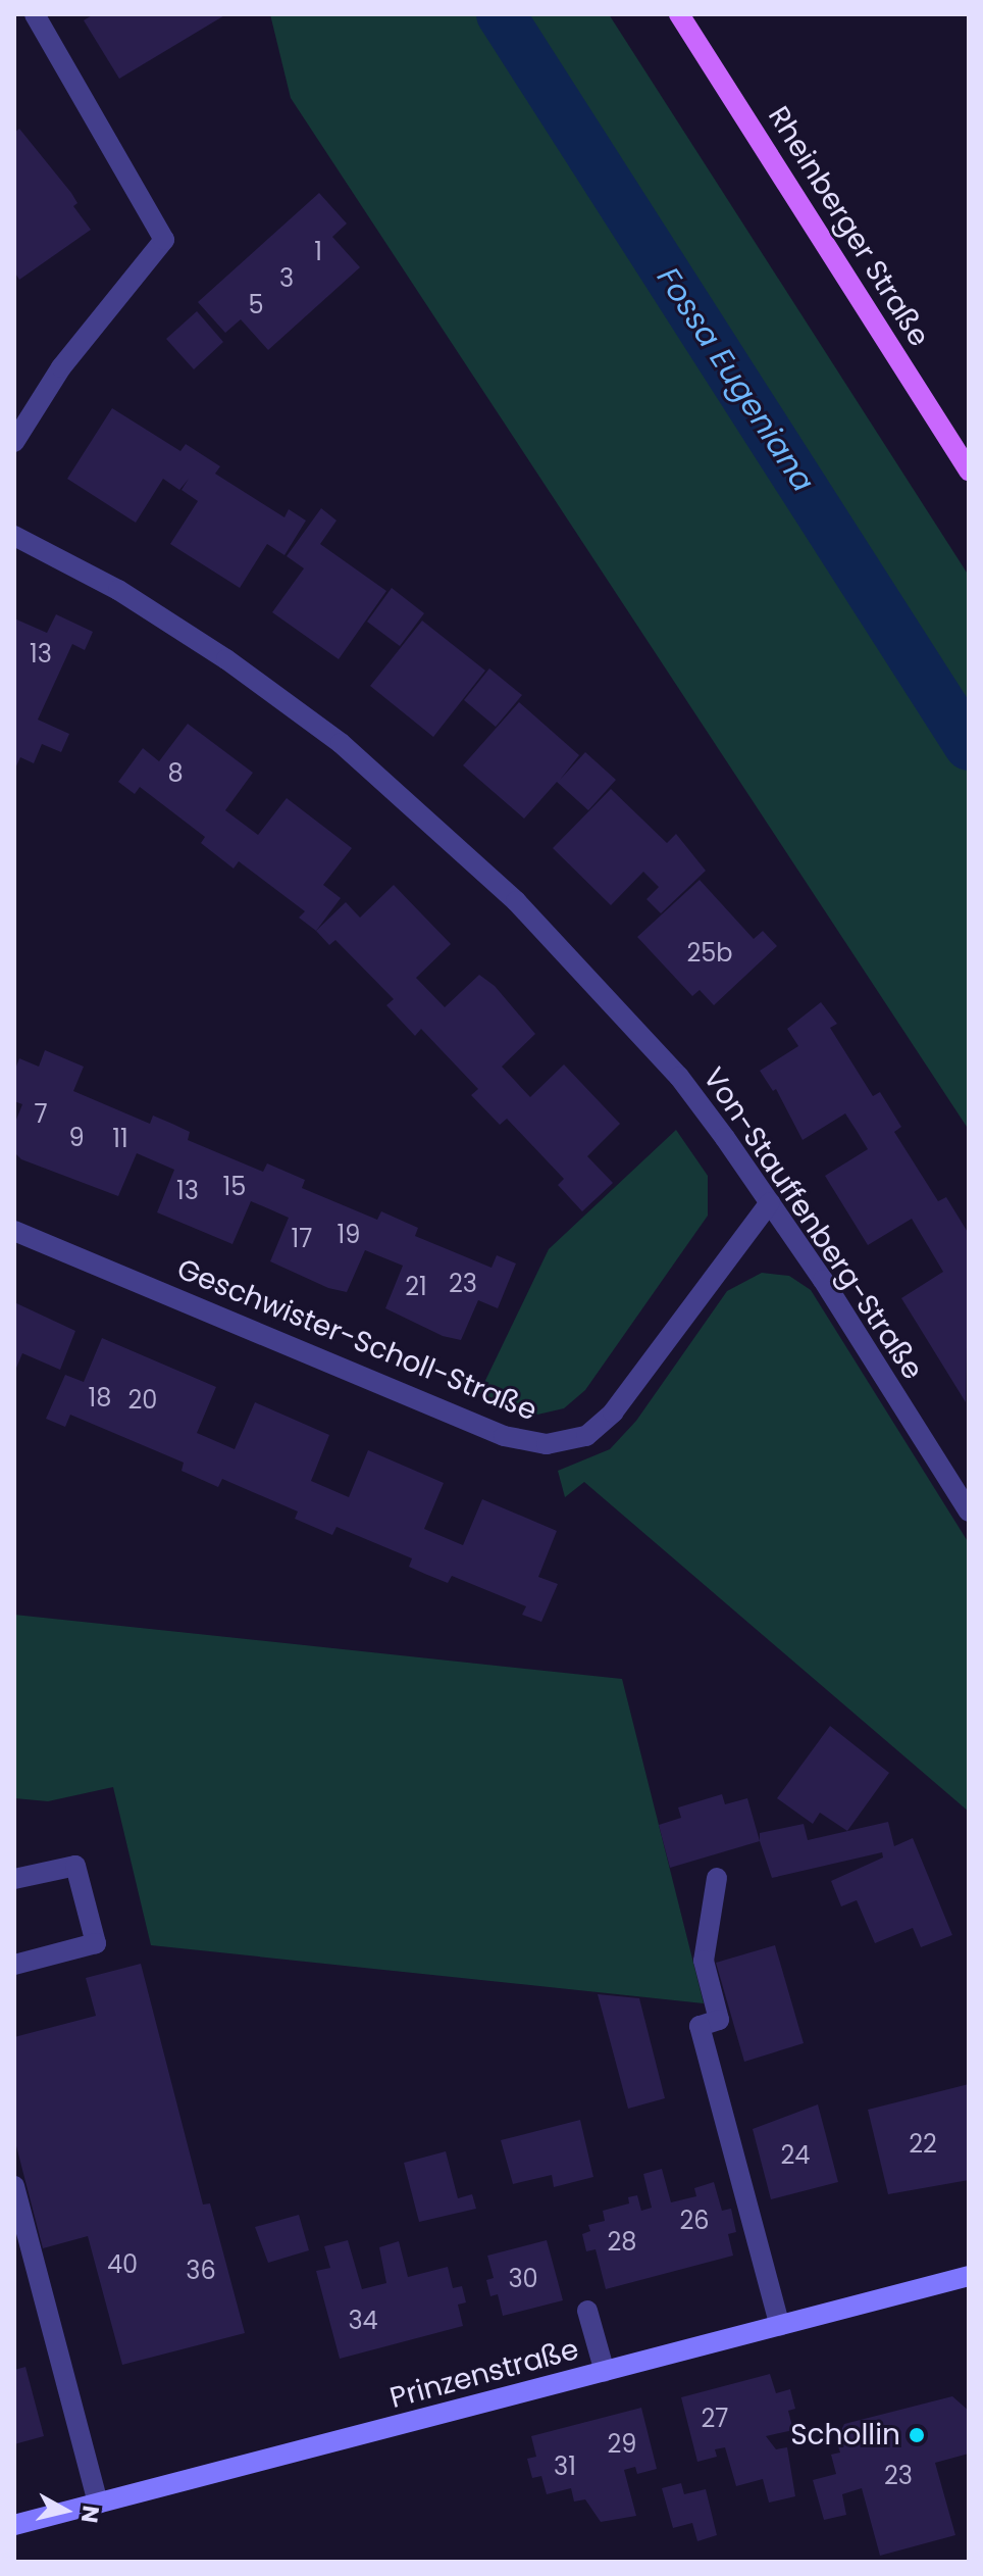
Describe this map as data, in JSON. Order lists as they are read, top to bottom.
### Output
{
  "streets": {
    "main road": ["Rheinberger Straße", "Prinzenstraße"],
    "street": ["Von-Stauffenberg-Straße", "Geschwister-Scholl-Straße"]
  },
  "crossings": [
    ["Von-Stauffenberg-Straße", "Geschwister-Scholl-Straße"]
  ],
  "water": ["Fossa Eugeniana"],
  "places": ["Schollin"],
  "house_numbers": [
    "1",
    "3",
    "5",
    "13",
    "8",
    "25b",
    "7",
    "9",
    "11",
    "15",
    "13",
    "19",
    "17",
    "23",
    "21",
    "18",
    "20",
    "22",
    "24",
    "26",
    "28",
    "40",
    "36",
    "30",
    "34",
    "27",
    "29",
    "31",
    "23"
  ],
  "north": "right"
}
